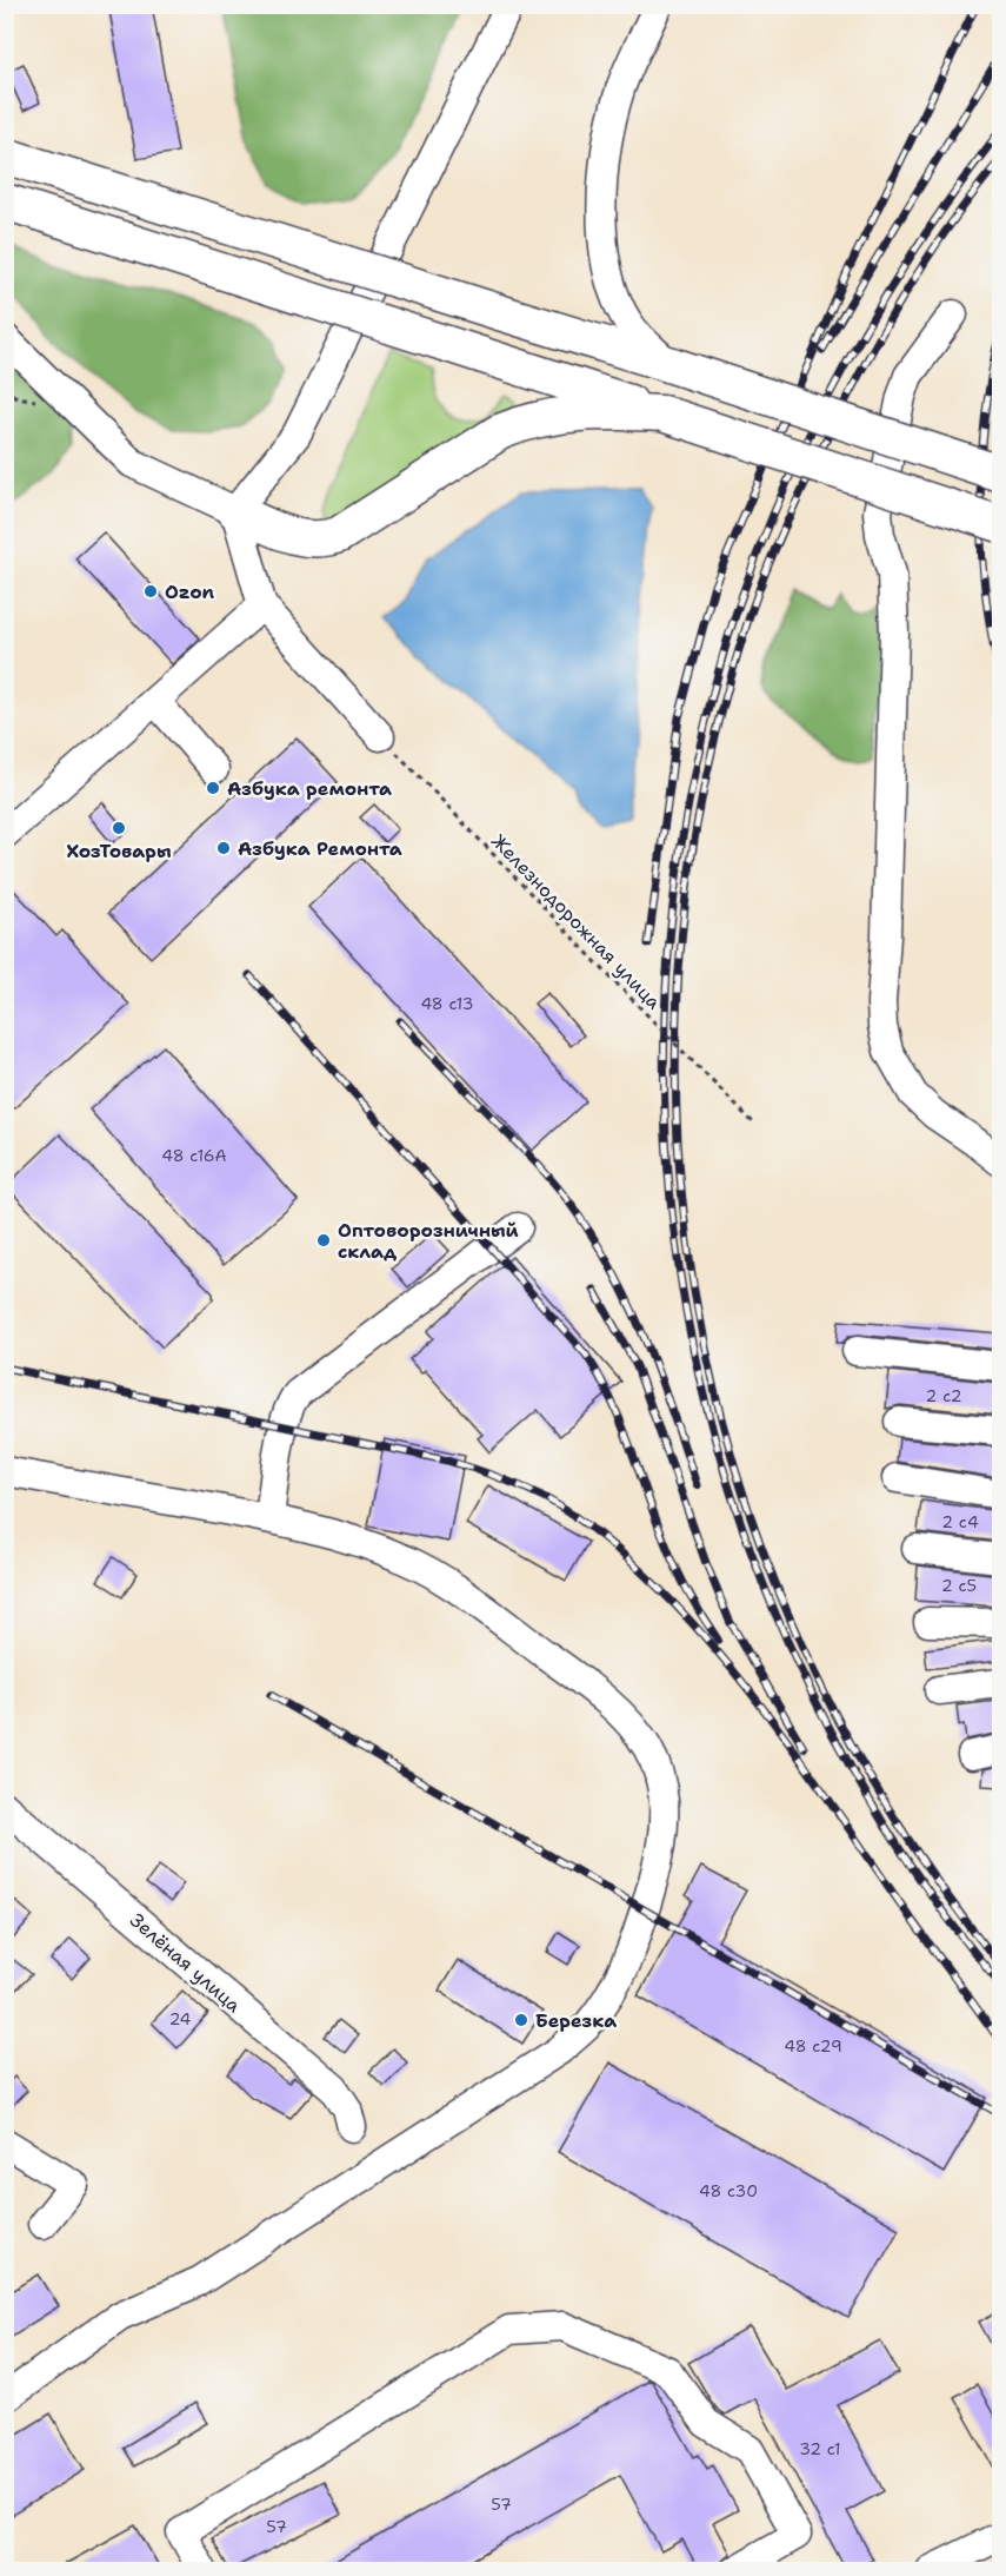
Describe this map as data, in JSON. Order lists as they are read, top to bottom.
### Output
{
  "streets": {
    "street": ["Зелёная улица"],
    "path": ["Железнодорожная улица"]
  },
  "places": [
    "Ozon",
    "Азбука ремонта",
    "ХозТовары",
    "Азбука Ремонта",
    "Оптоворозничный склад",
    "Березка"
  ],
  "house_numbers": [
    "48 с13",
    "48 с16А",
    "2 с2",
    "2 с4",
    "2 с5",
    "24",
    "48 с29",
    "48 с30",
    "32 с1",
    "57",
    "57"
  ]
}
